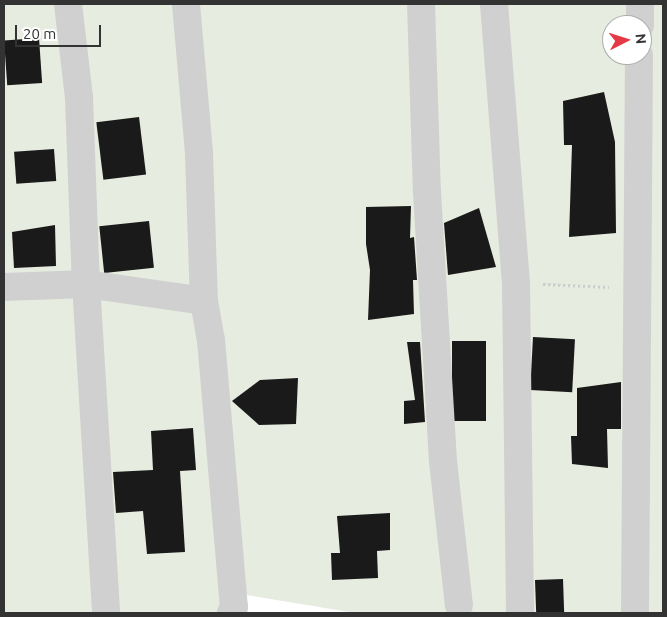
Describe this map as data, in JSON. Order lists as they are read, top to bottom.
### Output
{
  "scale_bar": "20 m",
  "north": "right"
}
